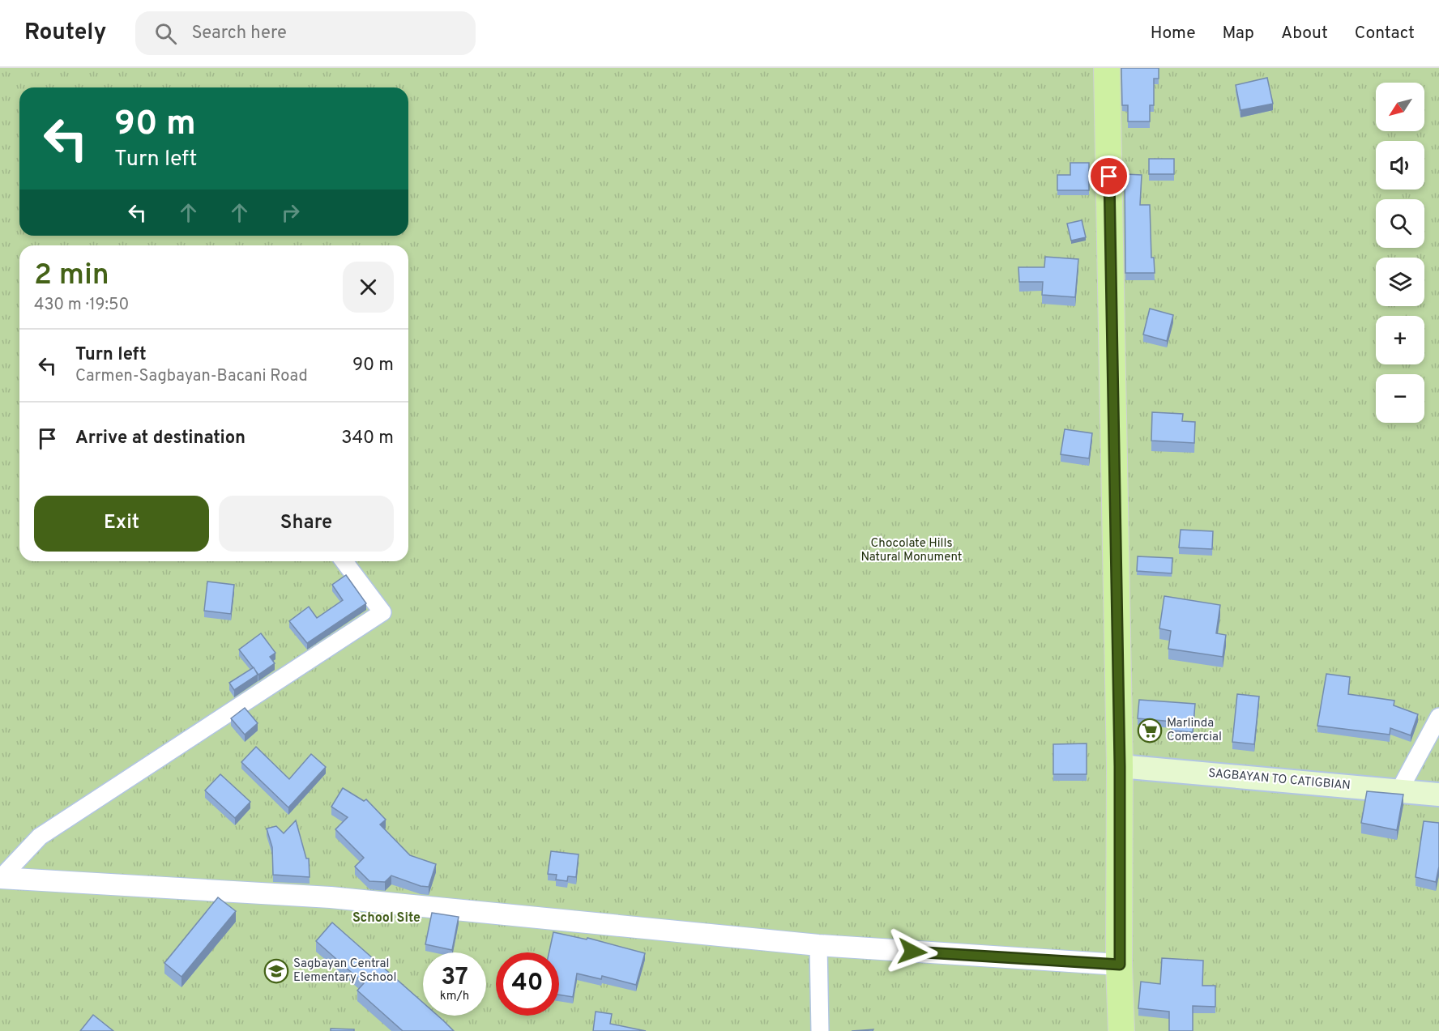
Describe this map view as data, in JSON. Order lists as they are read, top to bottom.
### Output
{
  "streets": {
    "main road": ["SAGBAYAN TO CATIGBIAN"]
  },
  "districts": ["School Site"],
  "parks": ["Chocolate Hills Natural Monument"],
  "places": {
    "supermarket": ["Marlinda Comercial"],
    "school or university": ["Sagbayan Central Elementary School"]
  },
  "north": "bottom left",
  "page": {
    "header": "Routely",
    "search": "Search here",
    "nav": [
      "Home",
      "Map",
      "About",
      "Contact"
    ],
    "map_buttons": ["+", "−"],
    "turn": ["90 m", "Turn left"],
    "heading": ["2 min", "430 m · 19:50"],
    "list": [
      {
        "name": "Turn left",
        "note": "Carmen-Sagbayan-Bacani Road",
        "value": "90 m"
      },
      {
        "name": "Arrive at destination",
        "value": "340 m"
      }
    ],
    "buttons": ["Exit", "Share"],
    "speed": "37 km/h",
    "limit": "40"
  }
}
